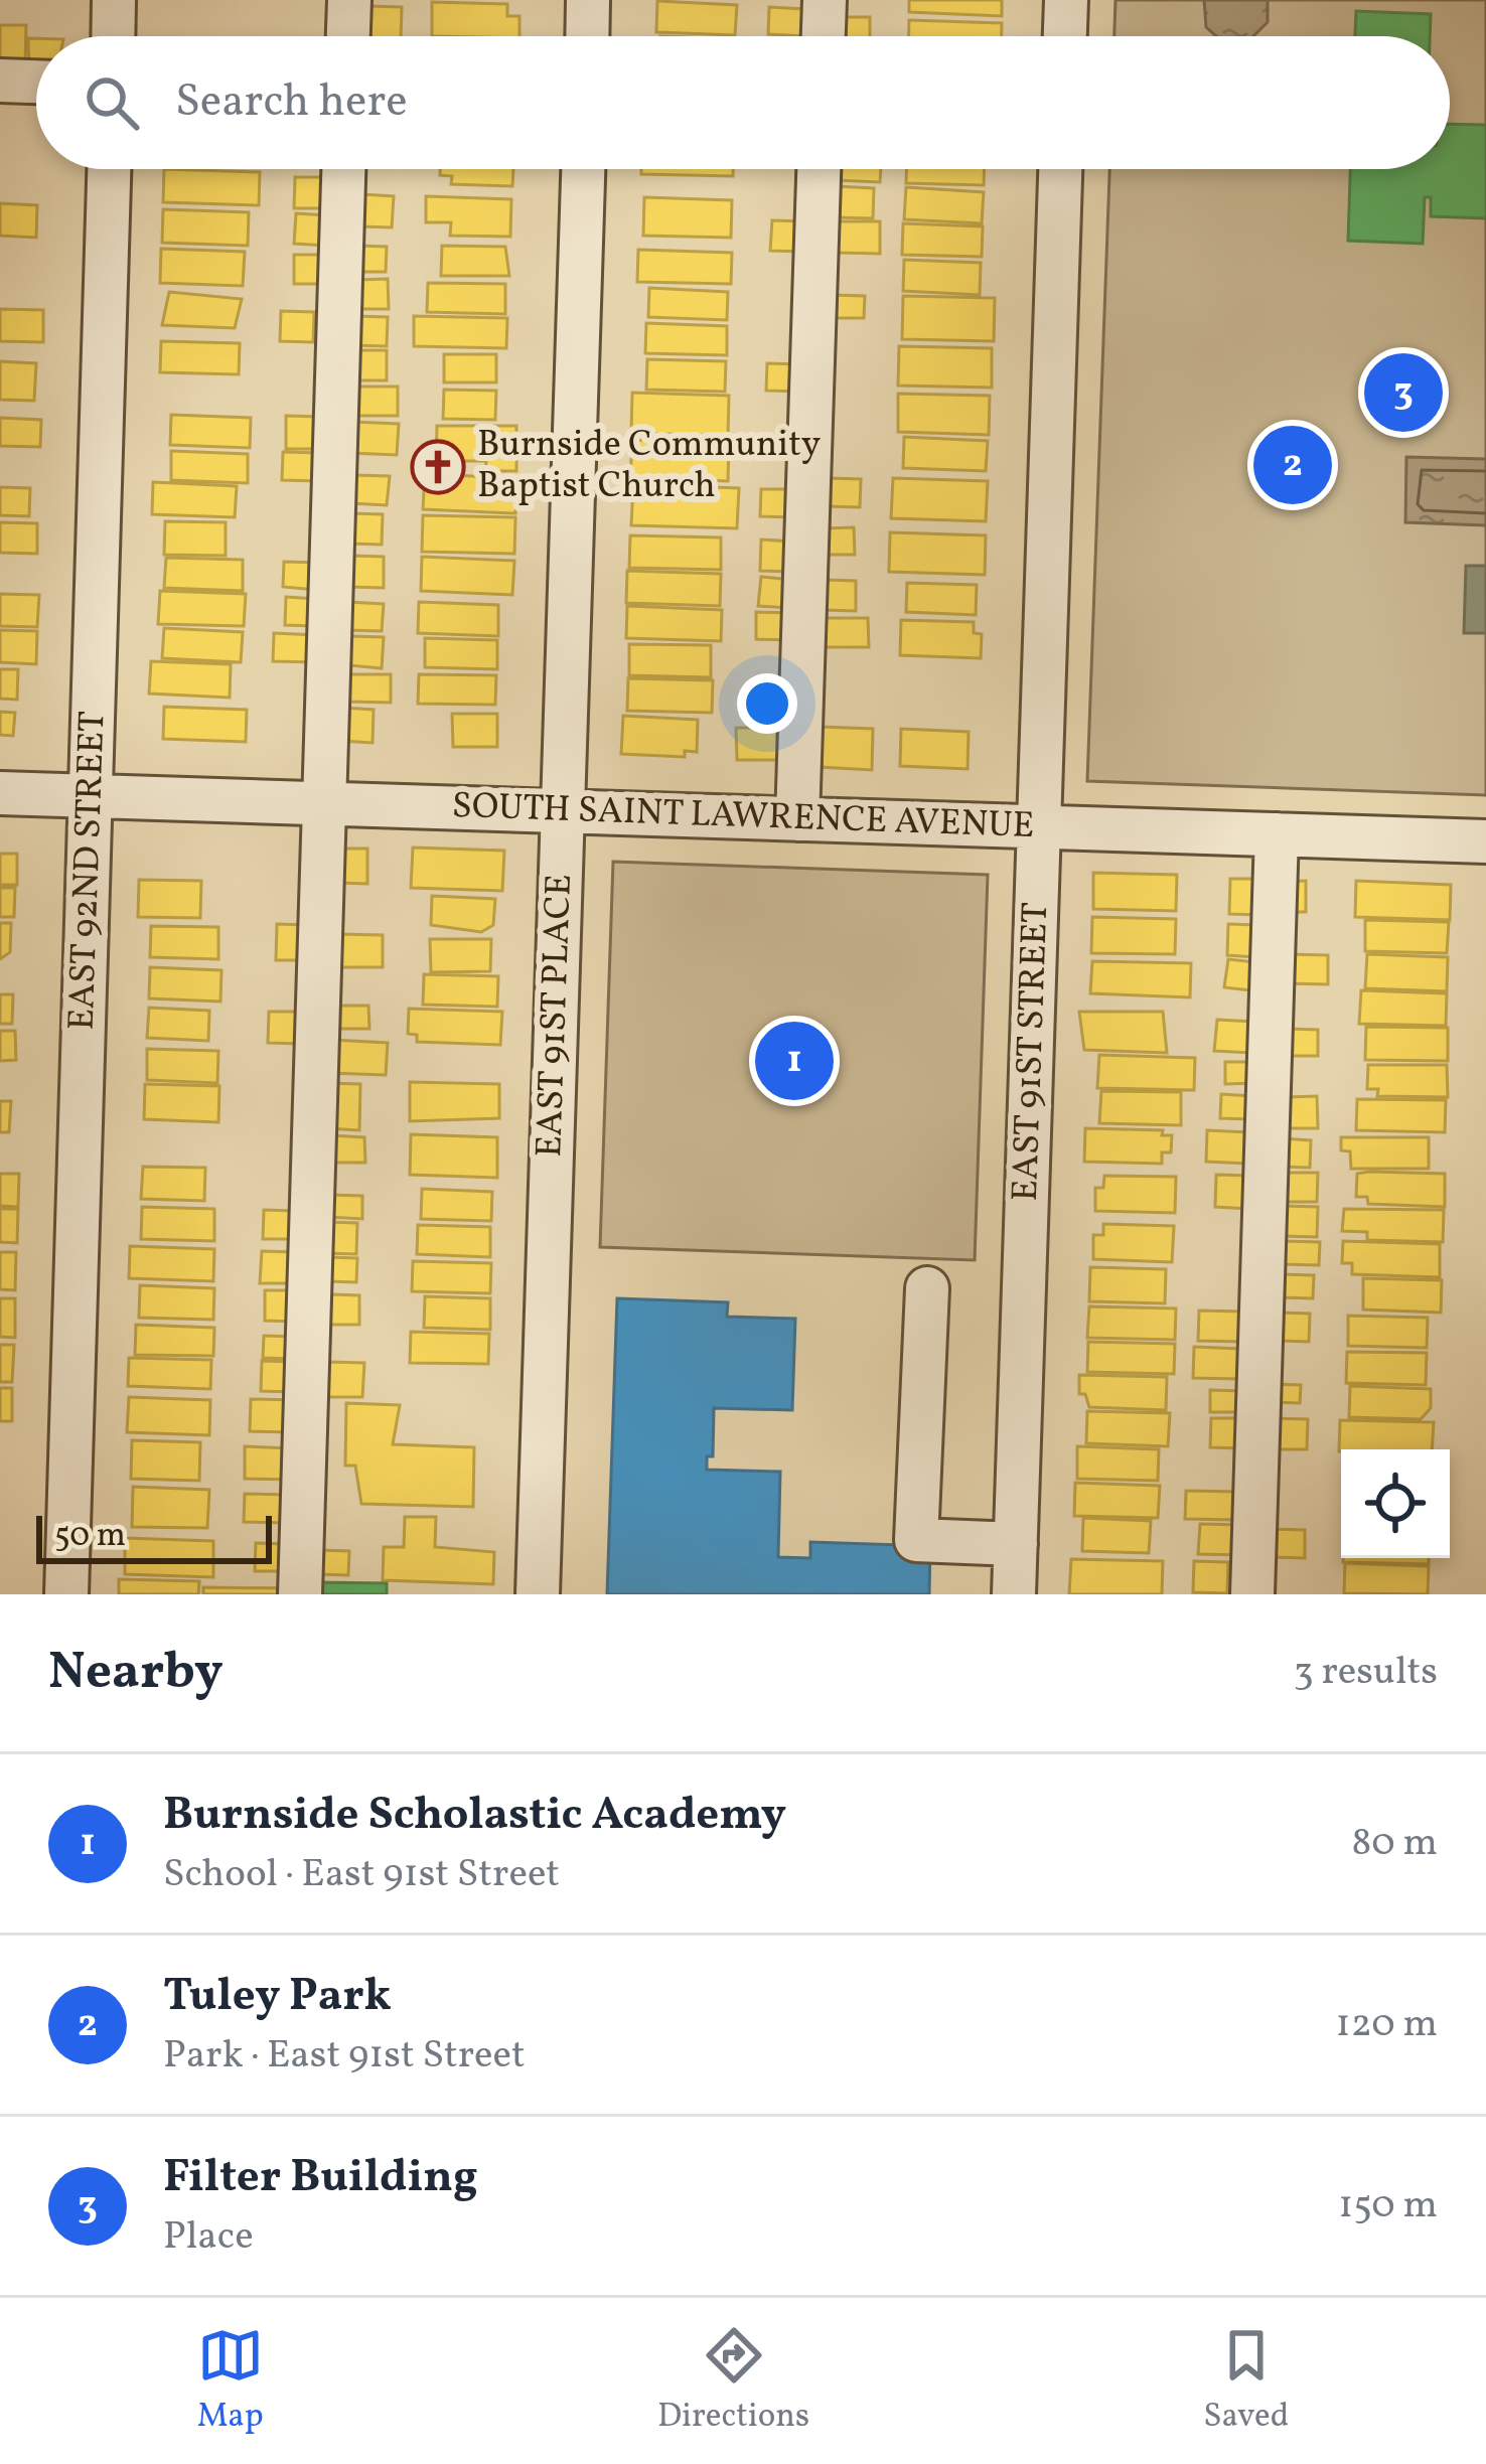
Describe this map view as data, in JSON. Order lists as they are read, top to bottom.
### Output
{
  "streets": {
    "street": [
      "SOUTH SAINT LAWRENCE AVENUE",
      "EAST 92ND STREET",
      "EAST 91ST PLACE",
      "EAST 91ST STREET"
    ]
  },
  "crossings": [
    ["SOUTH SAINT LAWRENCE AVENUE", "EAST 92ND STREET"],
    ["SOUTH SAINT LAWRENCE AVENUE", "EAST 91ST PLACE"],
    ["SOUTH SAINT LAWRENCE AVENUE", "EAST 91ST STREET"]
  ],
  "places": {
    "church": ["Burnside Community Baptist Church"]
  },
  "scale_bar": "50 m",
  "page": {
    "search": "Search here",
    "pins": ["3", "2", "1"],
    "scale": "50 m",
    "heading": ["Nearby", "3 results"],
    "list": [
      {
        "mark": "1",
        "name": "Burnside Scholastic Academy",
        "note": "School · East 91st Street",
        "value": "80 m"
      },
      {
        "mark": "2",
        "name": "Tuley Park",
        "note": "Park · East 91st Street",
        "value": "120 m"
      },
      {
        "mark": "3",
        "name": "Filter Building",
        "note": "Place",
        "value": "150 m"
      }
    ],
    "nav": ["Map", "Directions", "Saved"]
  }
}
